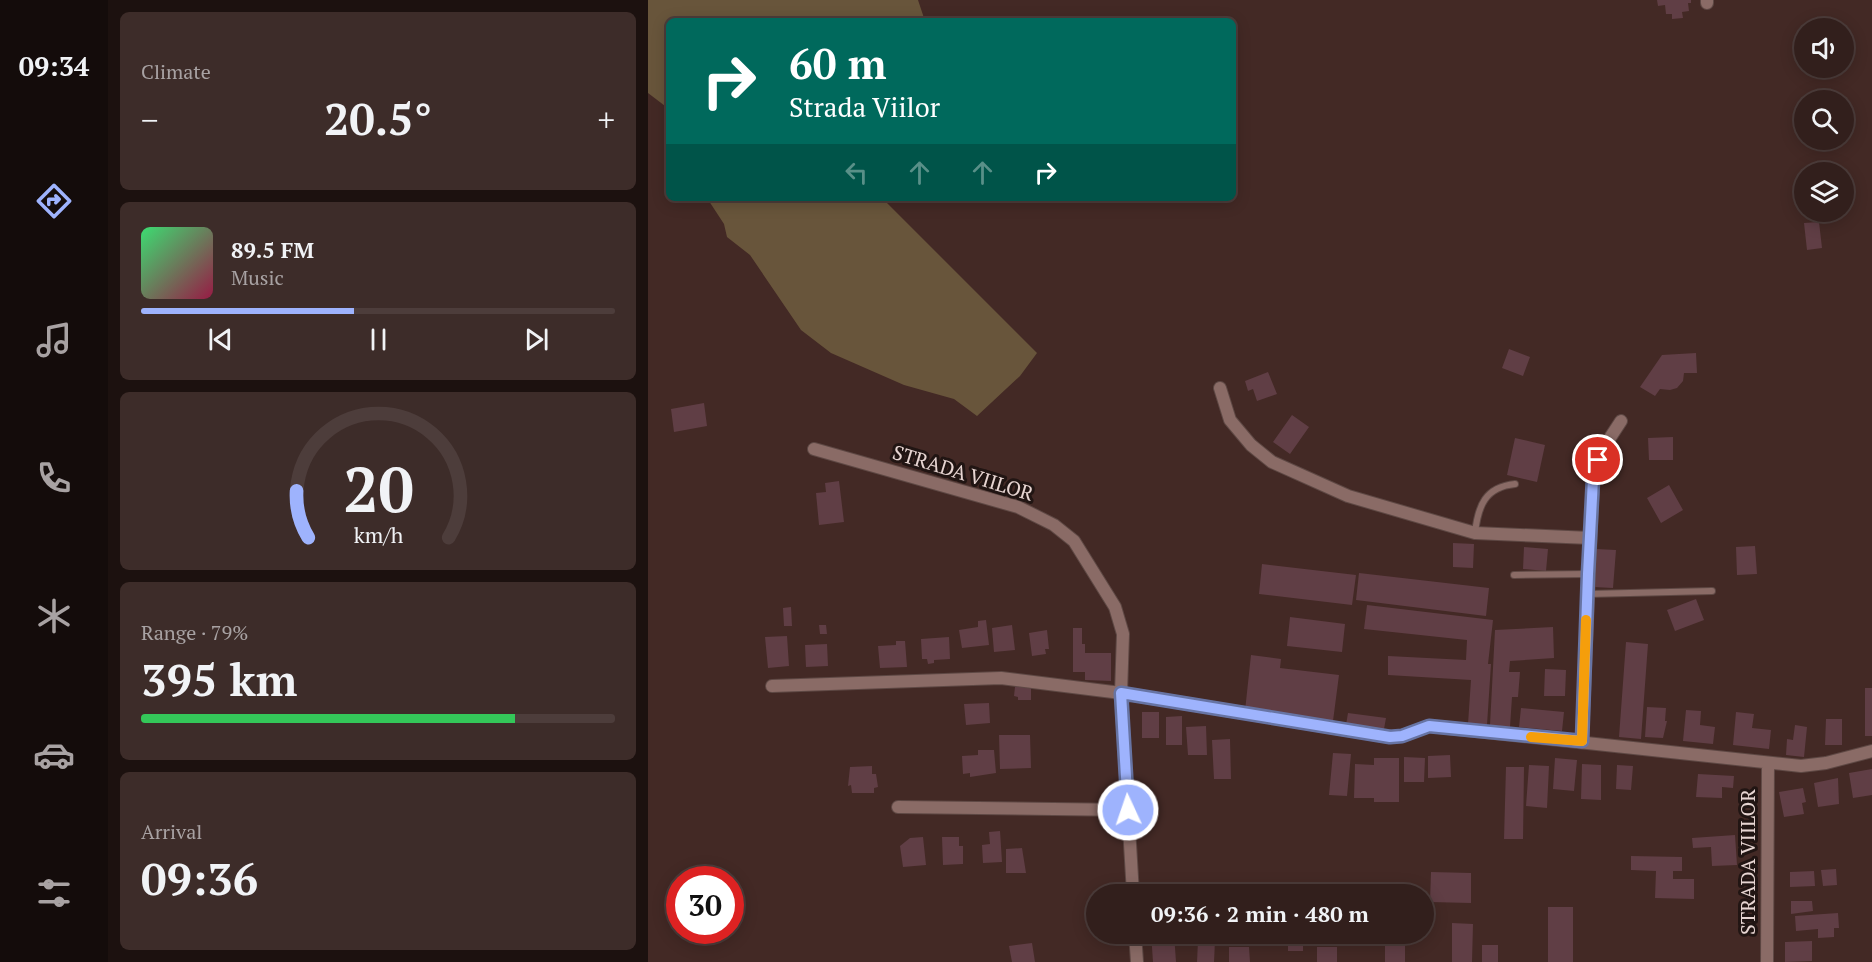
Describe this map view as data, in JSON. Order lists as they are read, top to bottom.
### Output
{
  "streets": {
    "street": ["STRADA VIILOR"]
  },
  "page": {
    "tabs": "09:34",
    "tile": [
      "Climate",
      ["Range · 79%", "395 km"],
      ["Arrival", "09:36"]
    ],
    "turn": ["60 m", "Strada Viilor"],
    "heat": ["−", "20.5°", "+"],
    "song": ["89.5 FM", "Music"],
    "limit": "30",
    "trip": "09:36 · 2 min · 480 m",
    "gauge": ["20", "km/h"]
  }
}
